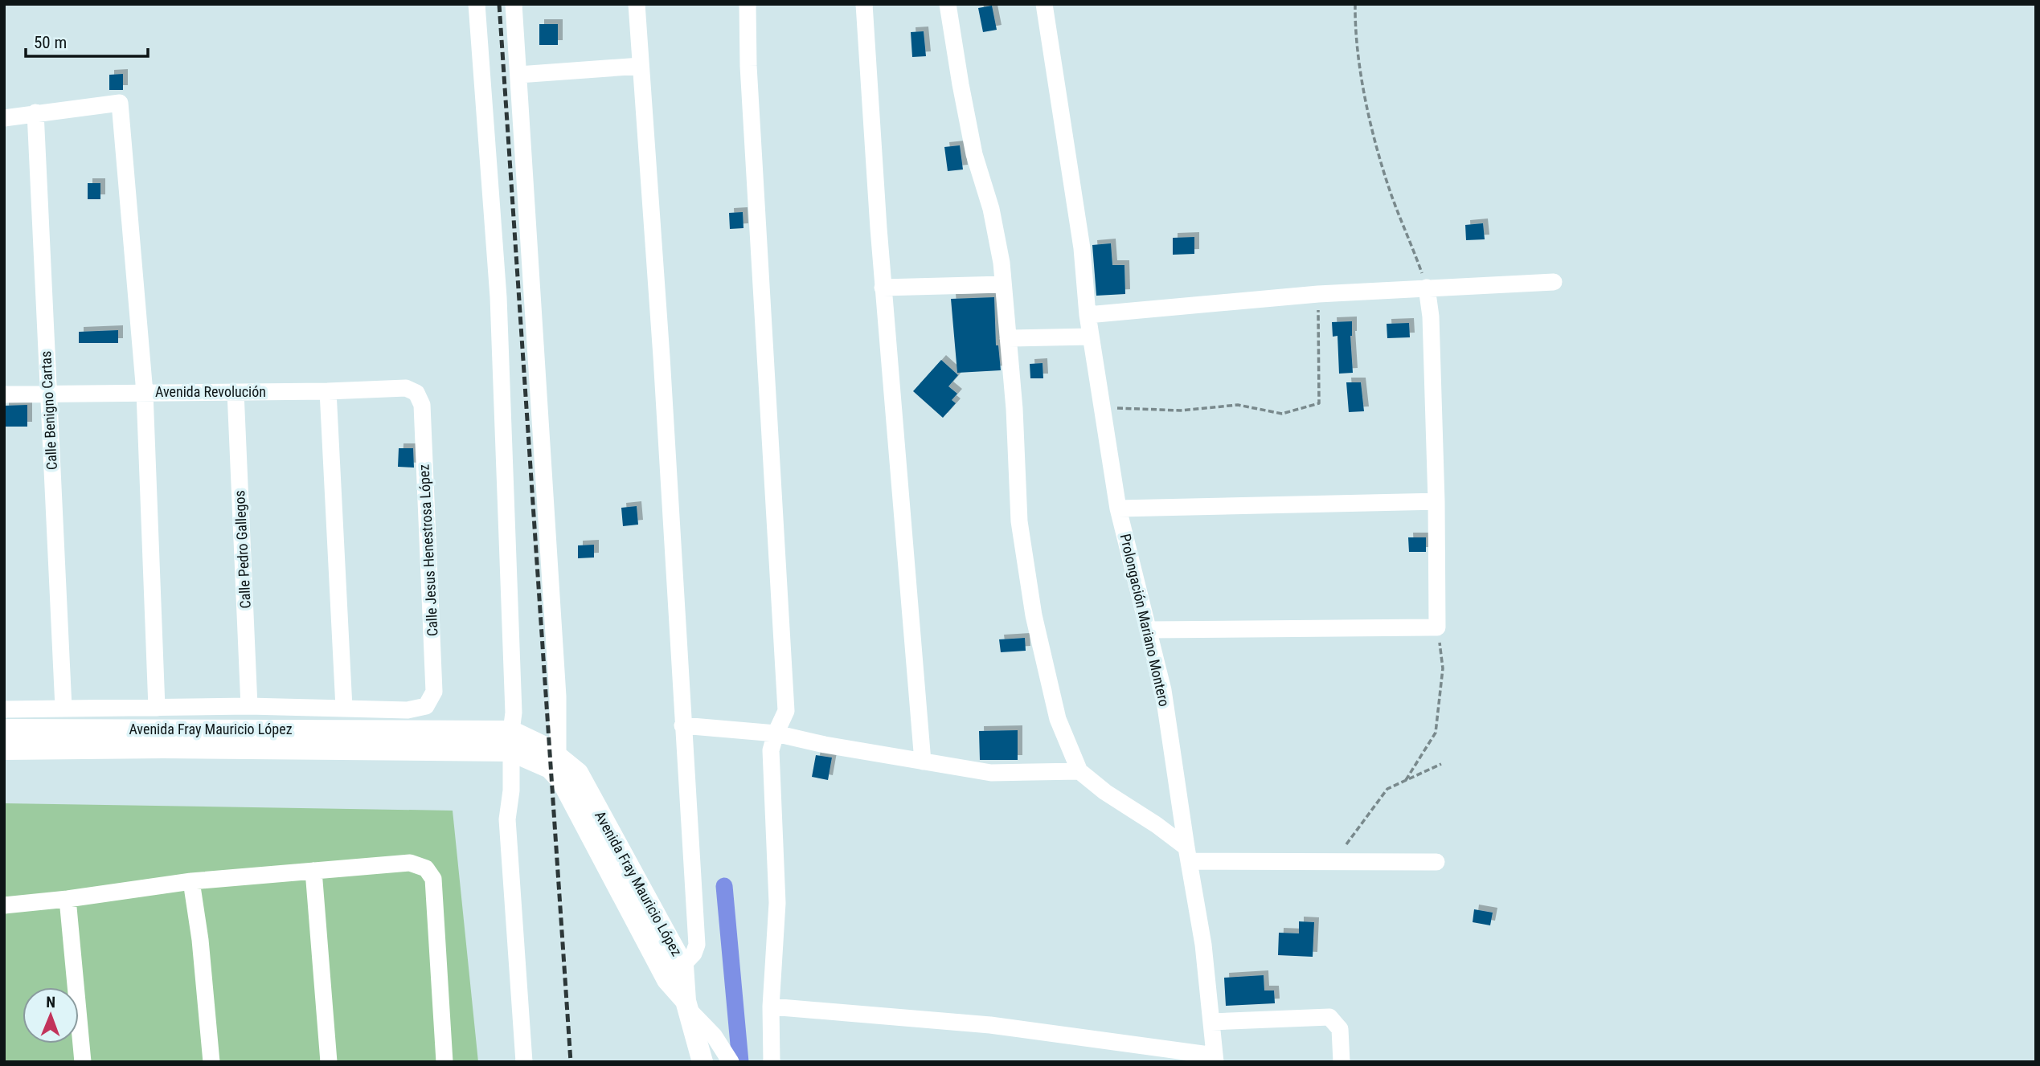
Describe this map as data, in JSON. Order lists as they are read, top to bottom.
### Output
{
  "streets": {
    "street": [
      "Avenida Revolución",
      "Calle Benigno Cartas",
      "Calle Pedro Gallegos",
      "Calle Jesus Henestrosa López",
      "Prolongación Mariano Montero",
      "Avenida Fray Mauricio López"
    ]
  },
  "crossings": [
    ["Avenida Revolución", "Calle Benigno Cartas"],
    ["Avenida Revolución", "Calle Pedro Gallegos"],
    ["Avenida Revolución", "Calle Jesus Henestrosa López"]
  ],
  "scale_bar": "50 m",
  "north": "top"
}
